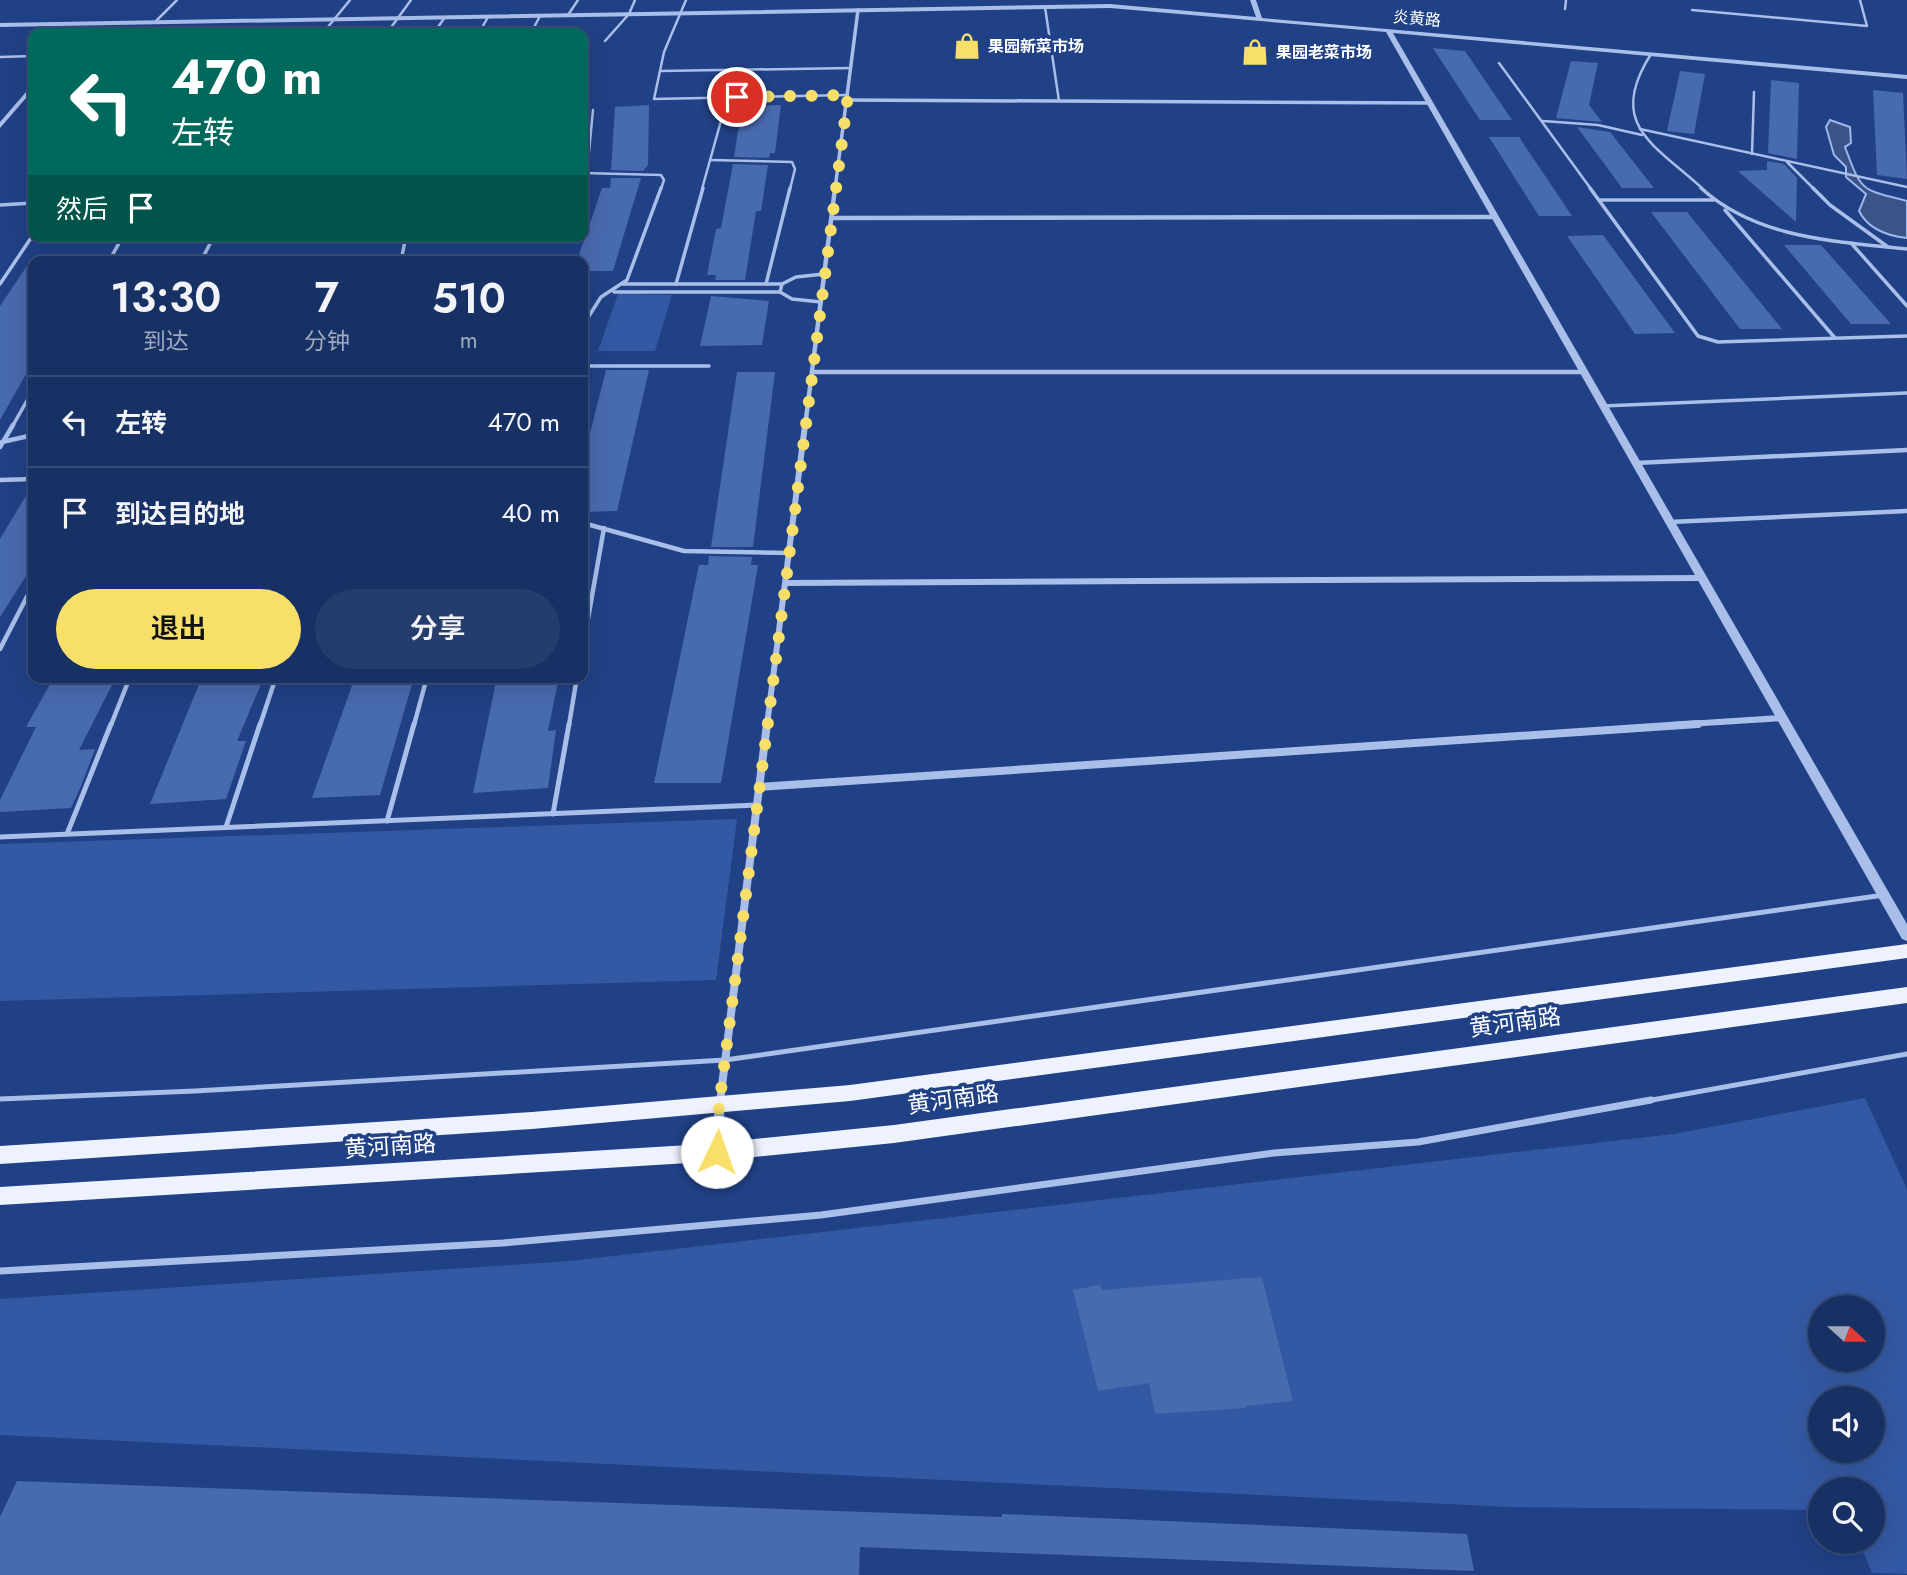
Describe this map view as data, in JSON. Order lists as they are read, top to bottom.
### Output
{
  "streets": {
    "main road": ["黄河南路"],
    "street": ["炎黄路"]
  },
  "places": {
    "shop": ["果园新菜市场", "果园老菜市场"]
  },
  "north": "right",
  "page": {
    "turn": ["470 m", "左转"],
    "then": "然后",
    "eta": [
      "13:30",
      "到达",
      "7",
      "分钟",
      "510",
      "m"
    ],
    "list": [
      {
        "name": "左转",
        "value": "470 m"
      },
      {
        "name": "到达目的地",
        "value": "40 m"
      }
    ],
    "buttons": ["退出", "分享"]
  }
}
